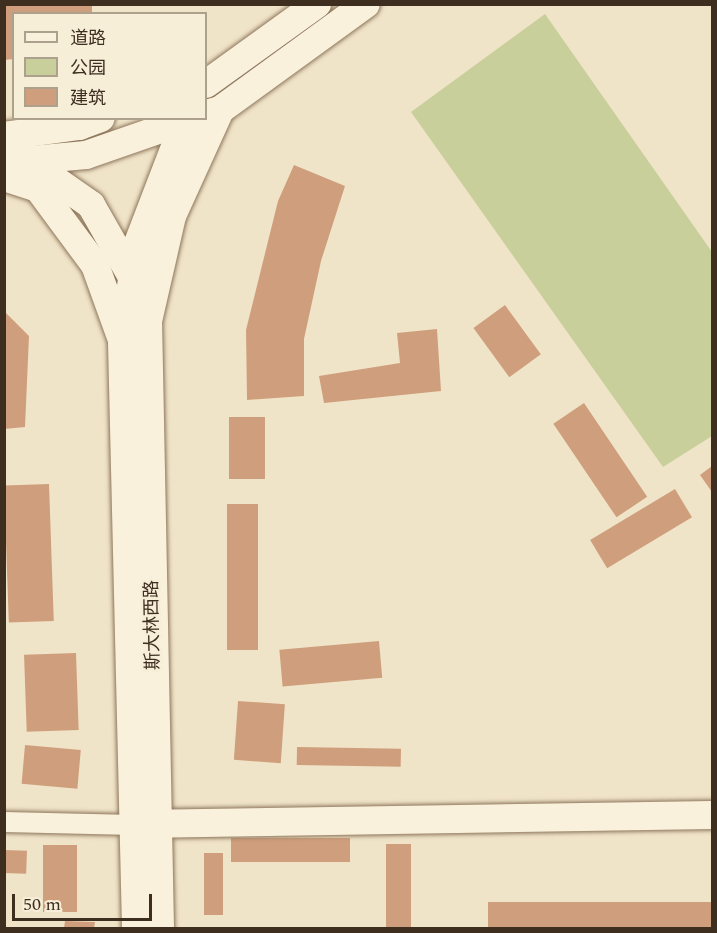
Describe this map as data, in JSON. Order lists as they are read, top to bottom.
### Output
{
  "streets": {
    "main road": ["斯大林西路"]
  },
  "legend": ["道路", "公园", "建筑"],
  "scale_bar": "50 m"
}
